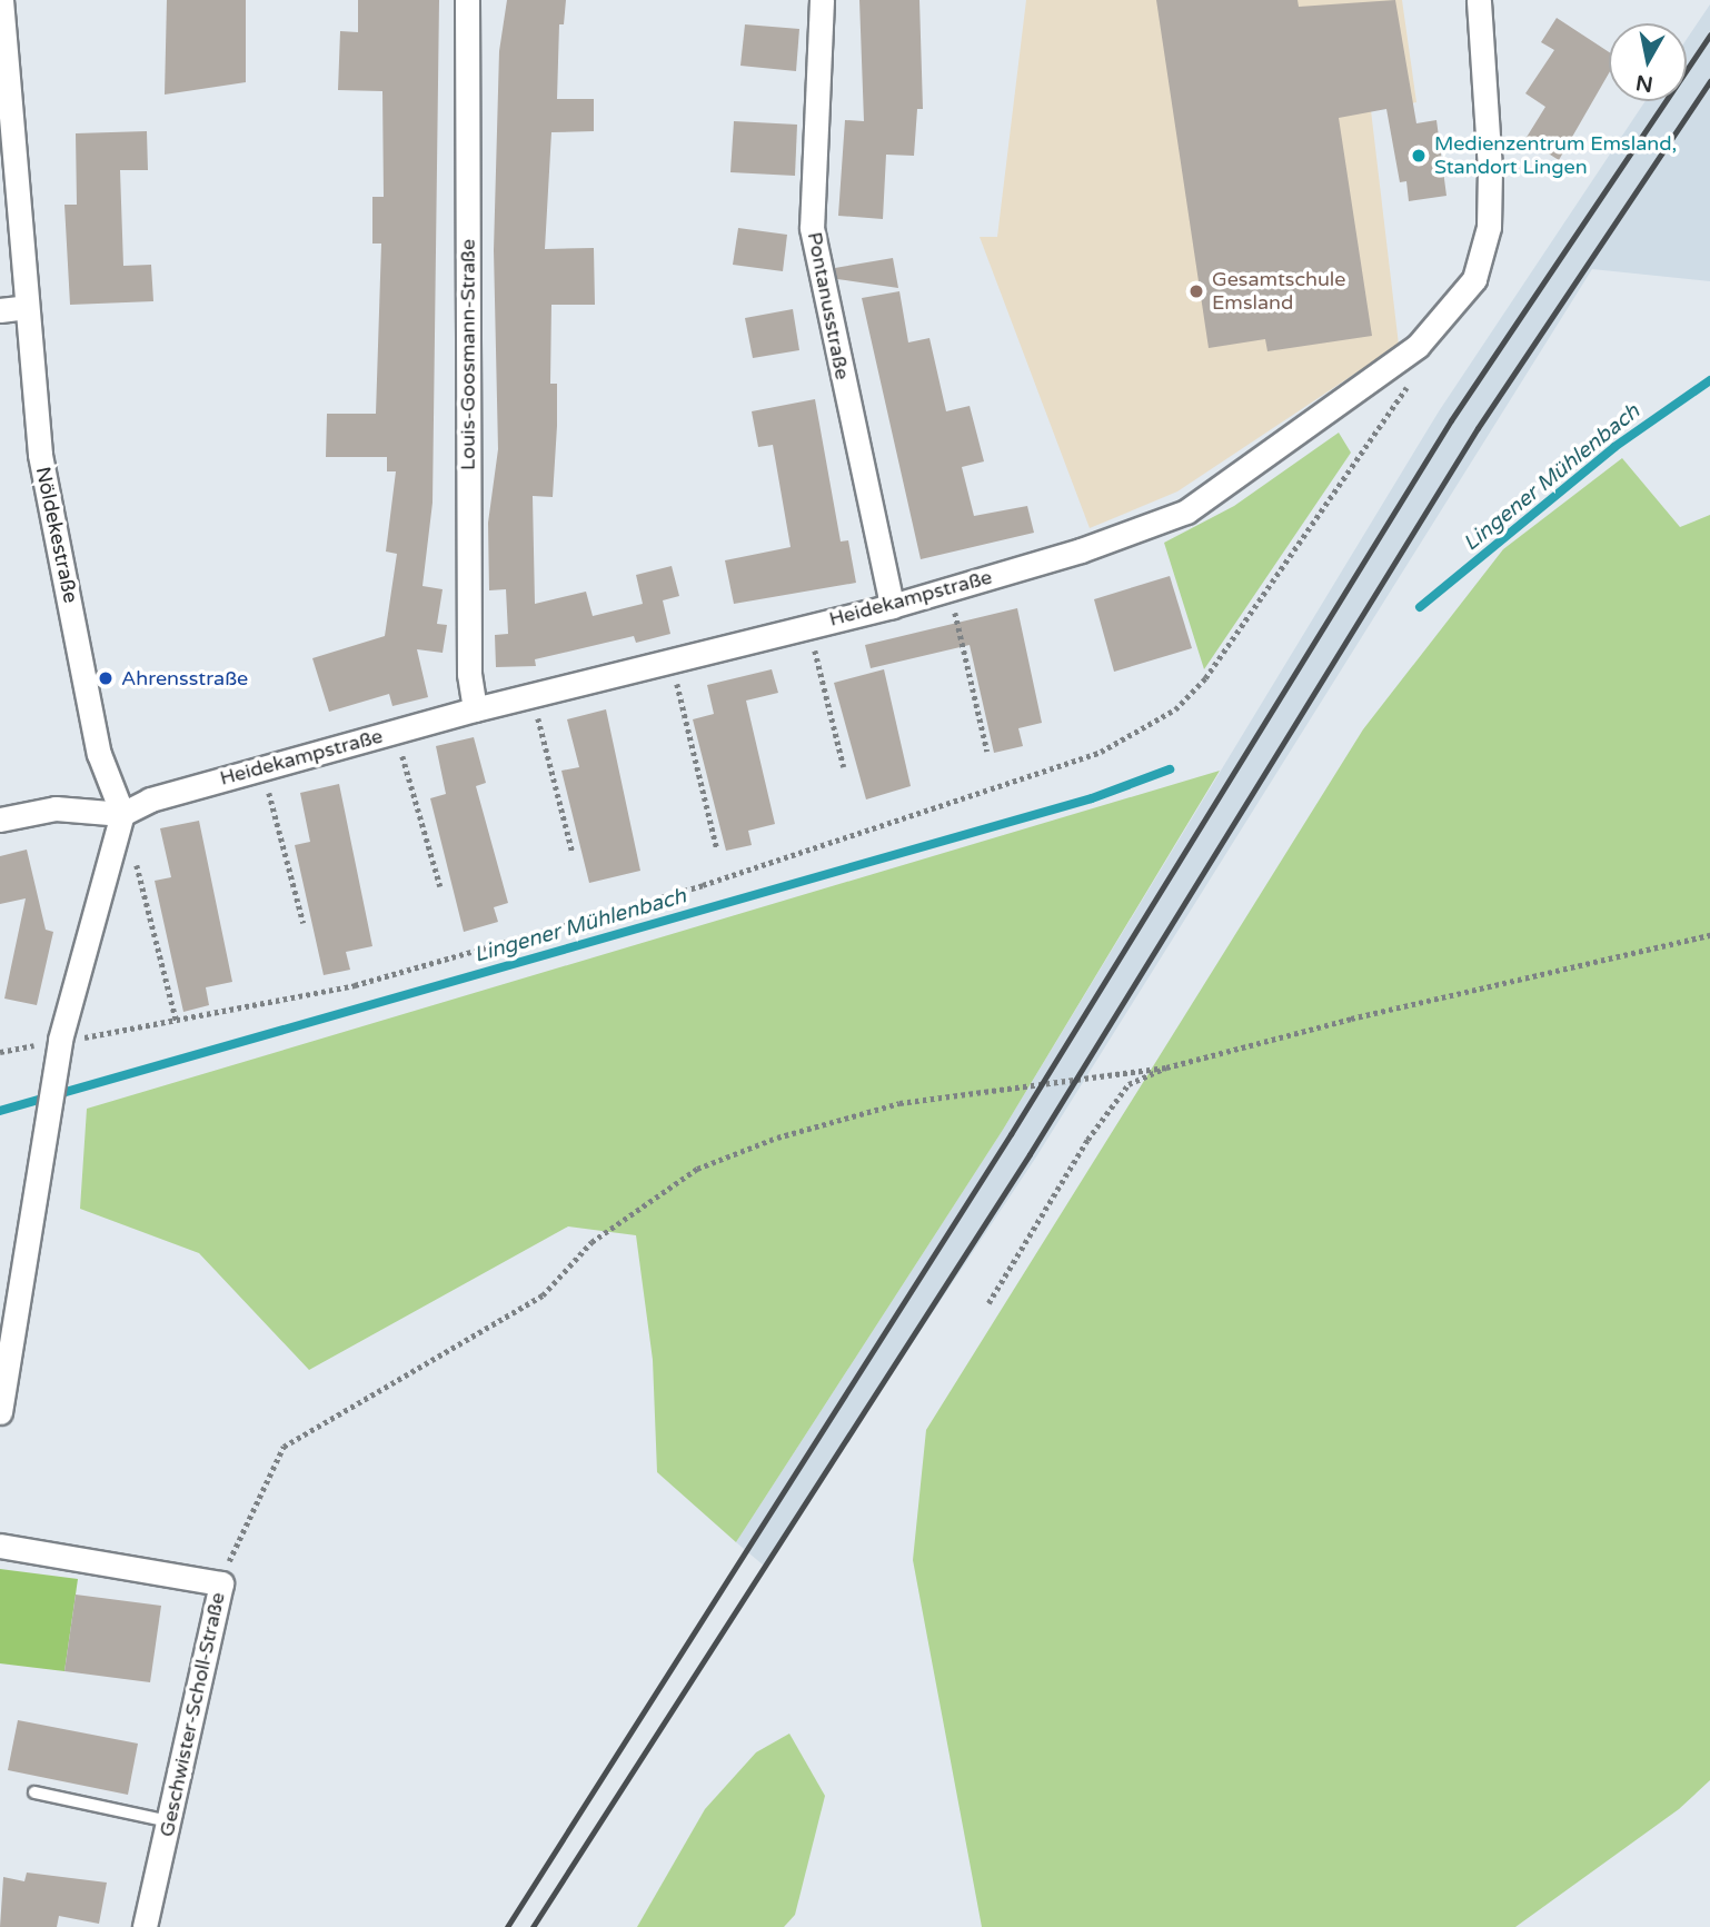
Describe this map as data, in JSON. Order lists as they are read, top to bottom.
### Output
{
  "streets": {
    "street": [
      "Pontanusstraße",
      "Louis-Goosmann-Straße",
      "Nöldekestraße",
      "Heidekampstraße",
      "Geschwister-Scholl-Straße"
    ]
  },
  "crossings": [
    ["Pontanusstraße", "Heidekampstraße"],
    ["Louis-Goosmann-Straße", "Heidekampstraße"],
    ["Nöldekestraße", "Heidekampstraße"]
  ],
  "water": ["Lingener Mühlenbach"],
  "places": ["Medienzentrum Emsland, Standort Lingen", "Gesamtschule Emsland", "Ahrensstraße"],
  "north": "bottom"
}
